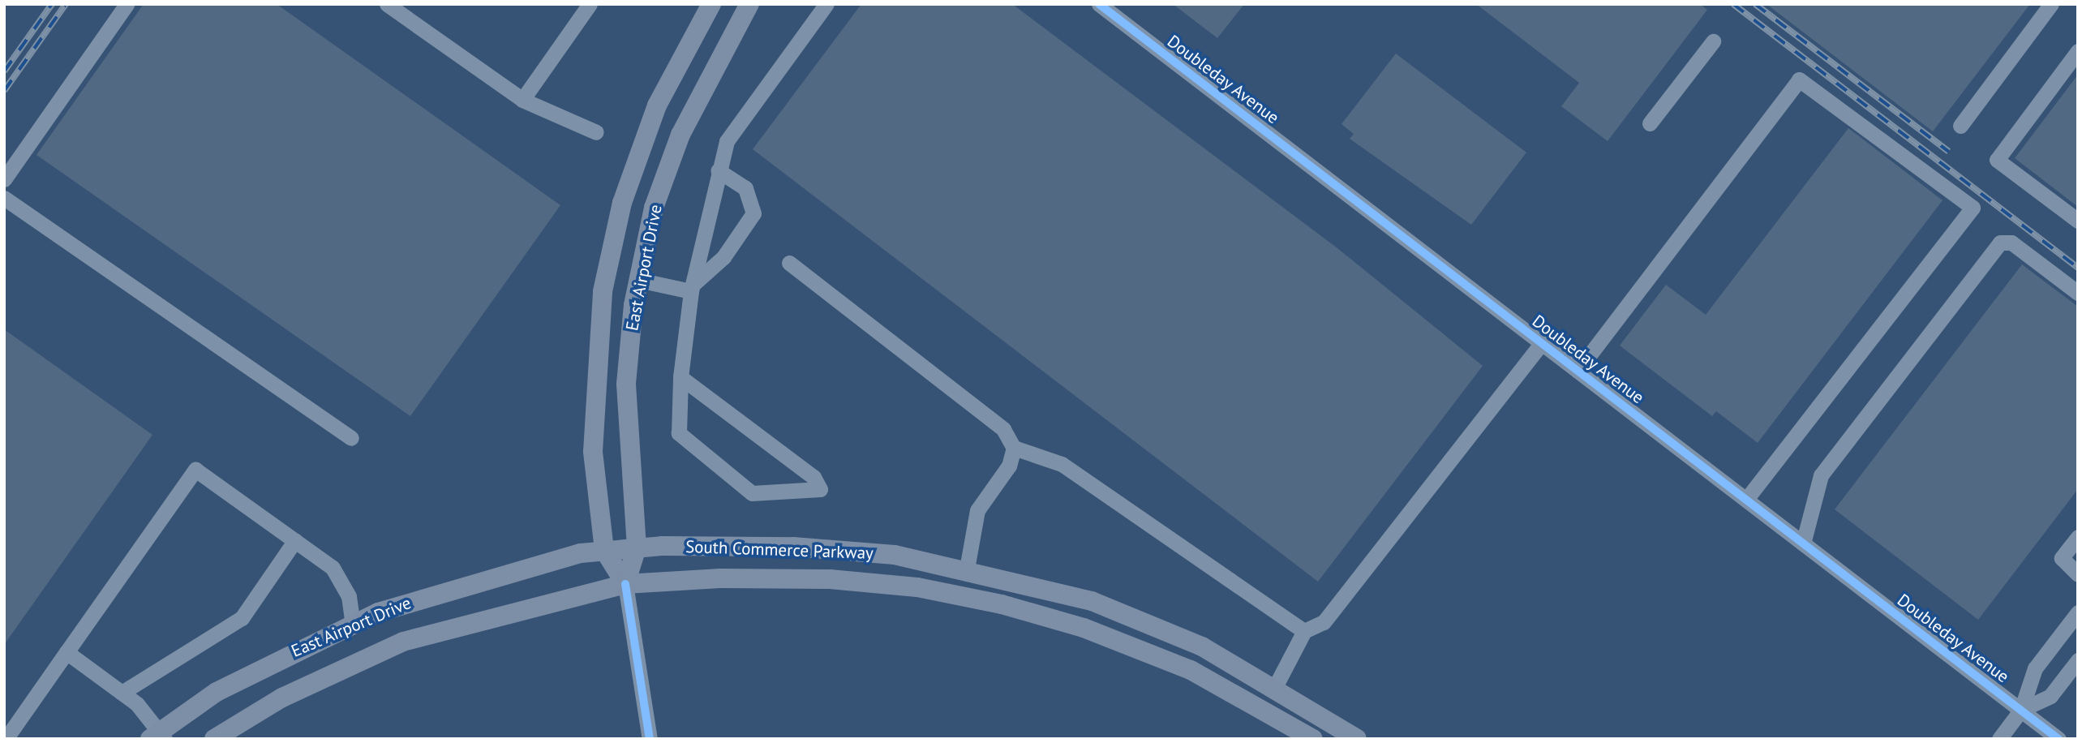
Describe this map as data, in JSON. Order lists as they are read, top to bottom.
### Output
{
  "streets": {
    "main road": ["East Airport Drive", "South Commerce Parkway"],
    "street": ["Doubleday Avenue"]
  },
  "crossings": [
    ["East Airport Drive", "South Commerce Parkway"]
  ]
}
